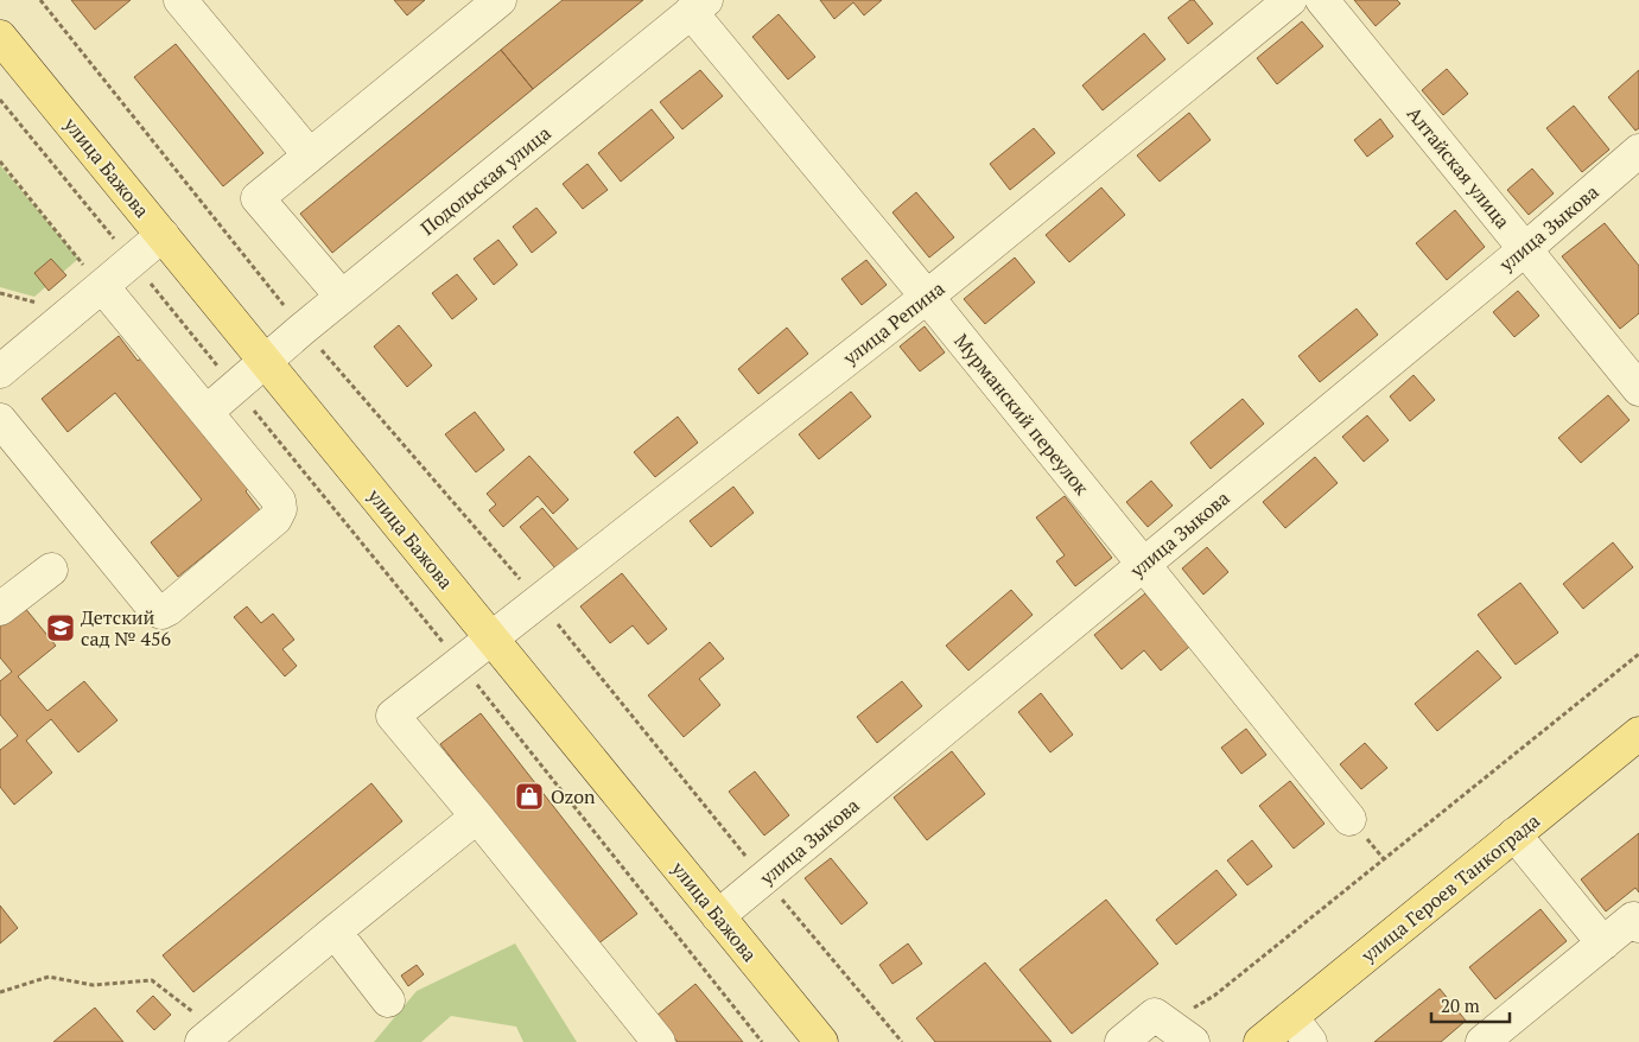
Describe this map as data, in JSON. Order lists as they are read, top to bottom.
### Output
{
  "streets": {
    "main road": ["улица Бажова", "улица Героев Танкограда"],
    "street": [
      "Алтайская улица",
      "Подольская улица",
      "улица Зыкова",
      "улица Репина",
      "Мурманский переулок"
    ]
  },
  "crossings": [
    ["улица Бажова", "Подольская улица"],
    ["улица Бажова", "улица Зыкова"],
    ["улица Бажова", "улица Репина"],
    ["Алтайская улица", "улица Зыкова"],
    ["Подольская улица", "Мурманский переулок"],
    ["улица Зыкова", "Мурманский переулок"],
    ["улица Репина", "Мурманский переулок"]
  ],
  "places": {
    "school or university": ["Детский сад № 456"],
    "shop": ["Ozon"]
  },
  "scale_bar": "20 m"
}
